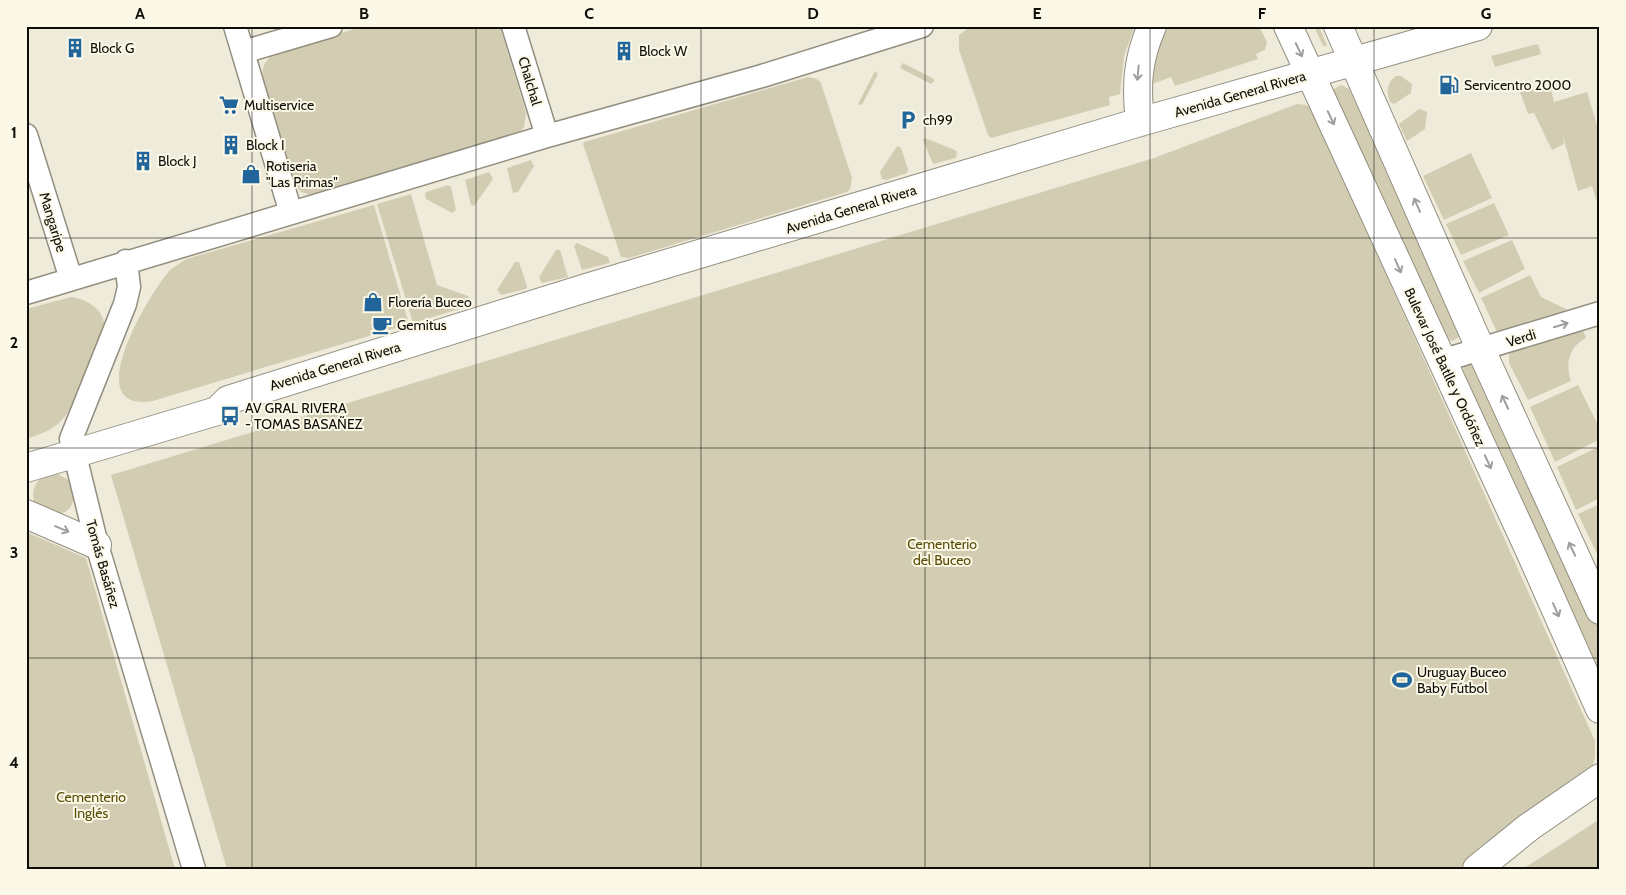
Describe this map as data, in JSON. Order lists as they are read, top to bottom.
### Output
{
  "streets": {
    "main road": ["Avenida General Rivera", "Bulevar José Batlle y Ordóñez"],
    "street": [
      "Chalchal",
      "Mangaripe",
      "Verdi",
      "Tomás Basáñez"
    ]
  },
  "crossings": [
    ["Avenida General Rivera", "Bulevar José Batlle y Ordóñez"],
    ["Avenida General Rivera", "Tomás Basáñez"],
    ["Verdi", "Bulevar José Batlle y Ordóñez"]
  ],
  "one_way": ["Verdi"],
  "parks": ["Cementerio del Buceo", "Cementerio Inglés"],
  "places": {
    "building": [
      "Block G",
      "Block W",
      "Block I",
      "Block J"
    ],
    "fuel station": ["Servicentro 2000"],
    "supermarket": ["Multiservice"],
    "parking": ["ch99"],
    "shop": ["Rotiseria \"Las Primas\"", "Florería Buceo"],
    "cafe": ["Gemitus"],
    "bus stop": ["AV GRAL RIVERA - TOMAS BASAÑEZ"],
    "sports": ["Uruguay Buceo Baby Fútbol"]
  },
  "grid": {
    "columns": [
      "A",
      "B",
      "C",
      "D",
      "E",
      "F",
      "G"
    ],
    "rows": [
      "1",
      "2",
      "3",
      "4"
    ]
  }
}
